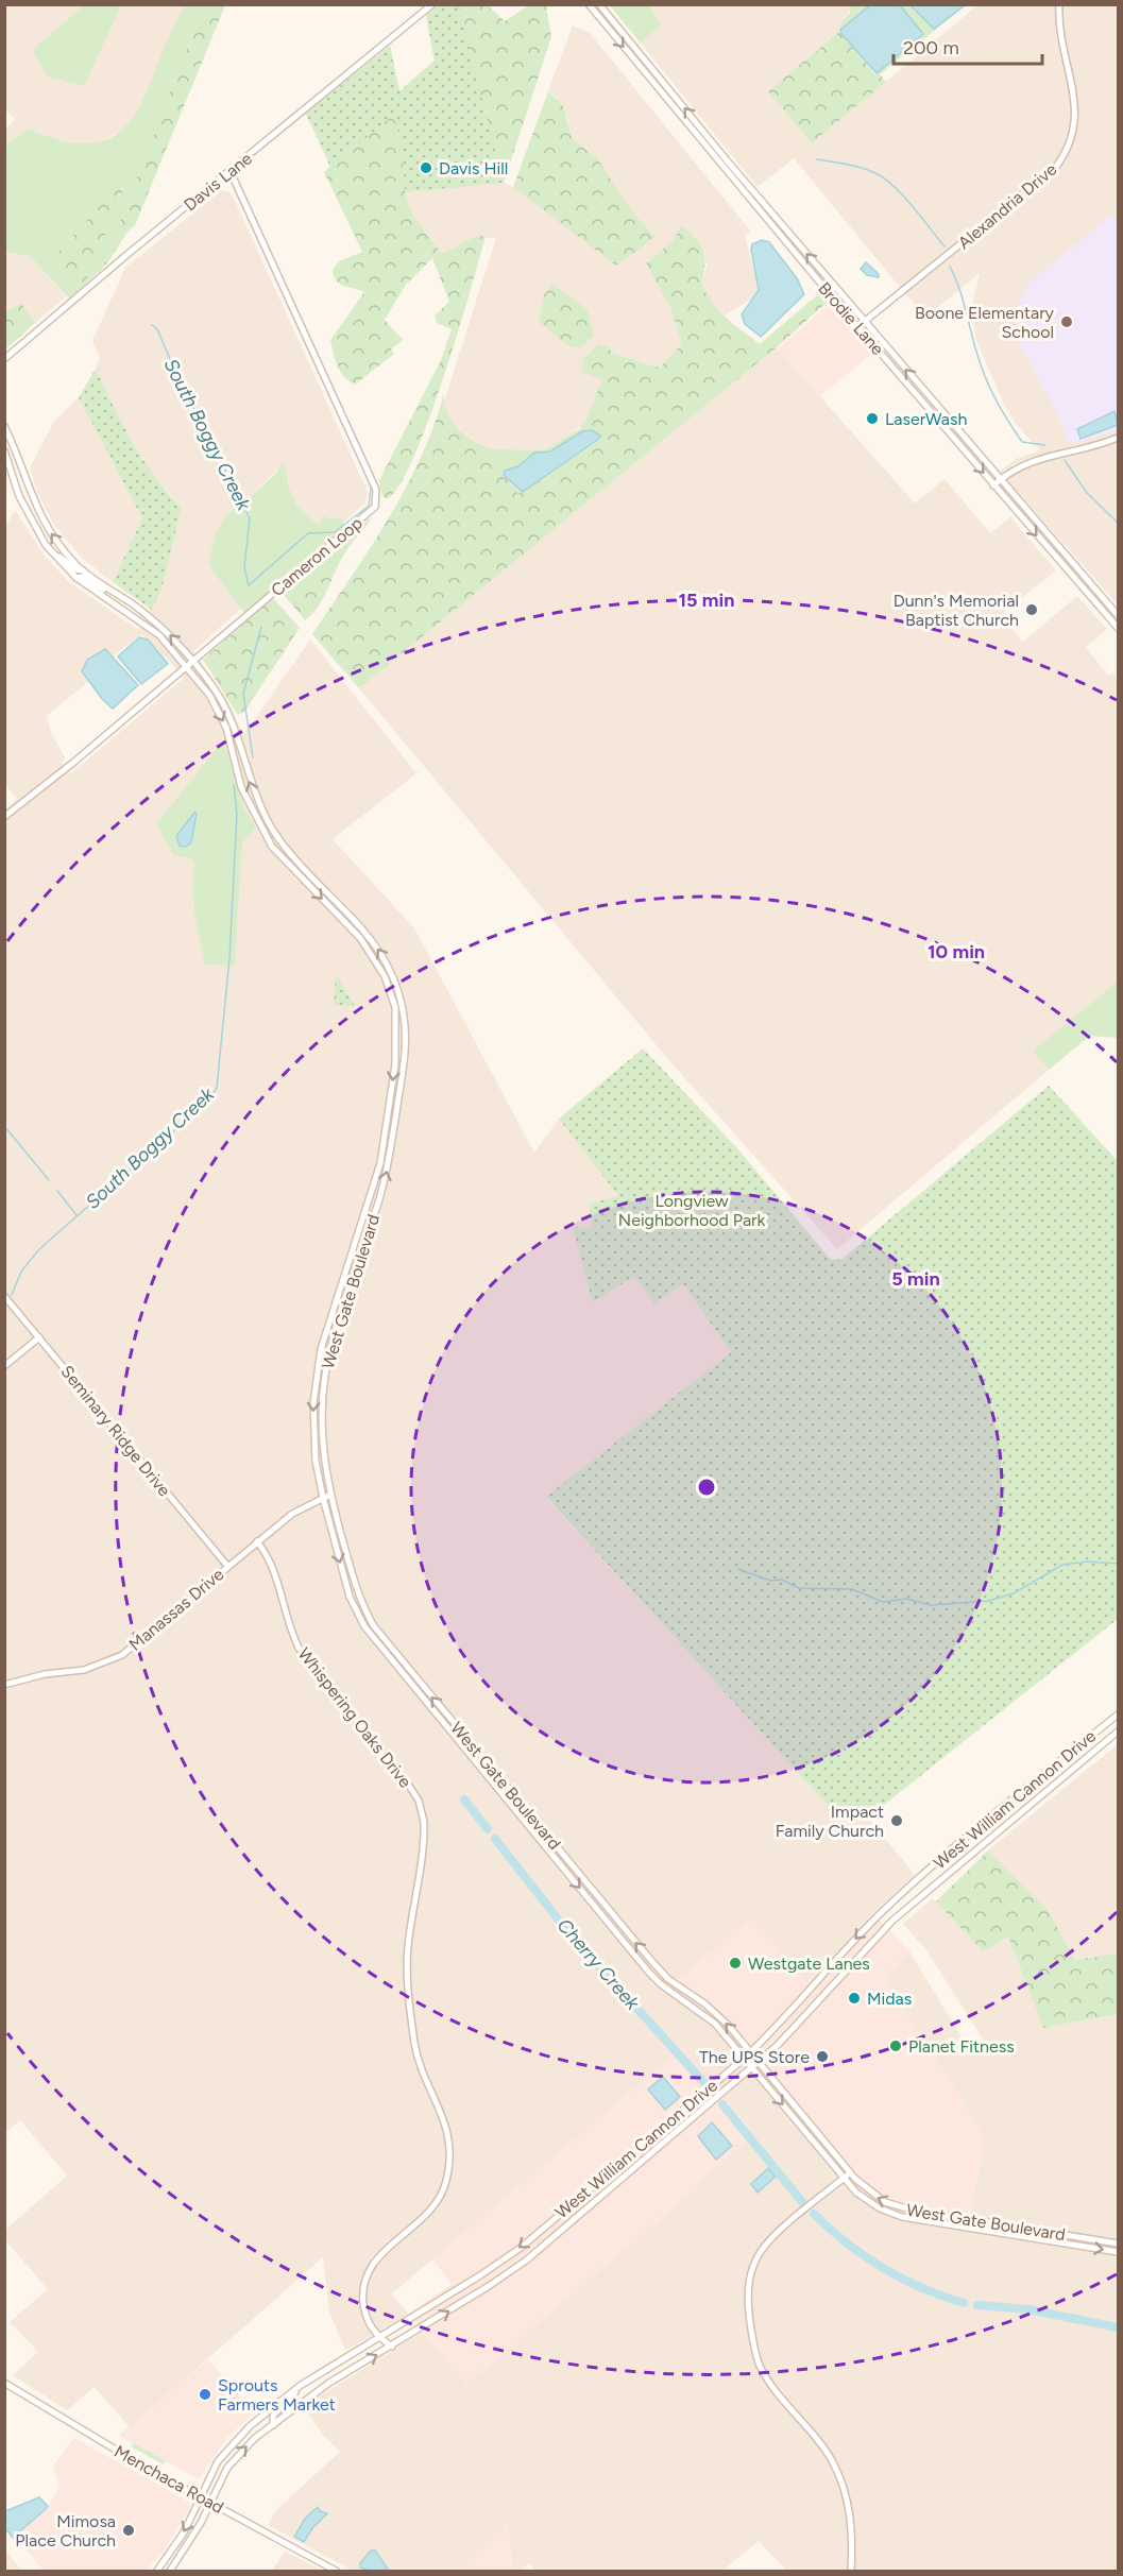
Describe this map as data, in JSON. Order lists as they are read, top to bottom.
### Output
{
  "streets": {
    "main road": [
      "Davis Lane",
      "Alexandria Drive",
      "Brodie Lane",
      "Cameron Loop",
      "West Gate Boulevard",
      "Seminary Ridge Drive",
      "Manassas Drive",
      "Whispering Oaks Drive",
      "West William Cannon Drive",
      "Menchaca Road"
    ]
  },
  "crossings": [
    ["Davis Lane", "Cameron Loop"],
    ["Alexandria Drive", "Brodie Lane"],
    ["Cameron Loop", "West Gate Boulevard"],
    ["West Gate Boulevard", "Manassas Drive"],
    ["West Gate Boulevard", "West William Cannon Drive"],
    ["Seminary Ridge Drive", "Manassas Drive"],
    ["Manassas Drive", "Whispering Oaks Drive"],
    ["Whispering Oaks Drive", "West William Cannon Drive"],
    ["West William Cannon Drive", "Menchaca Road"]
  ],
  "water": ["South Boggy Creek", "Cherry Creek"],
  "parks": ["Longview Neighborhood Park"],
  "places": [
    "Davis Hill",
    "Boone Elementary School",
    "LaserWash",
    "Dunn's Memorial Baptist Church",
    "Impact Family Church",
    "Westgate Lanes",
    "Midas",
    "Planet Fitness",
    "The UPS Store",
    "Sprouts Farmers Market",
    "Mimosa Place Church"
  ],
  "scale_bar": "200 m",
  "rings": ["15 min", "10 min", "5 min"]
}
